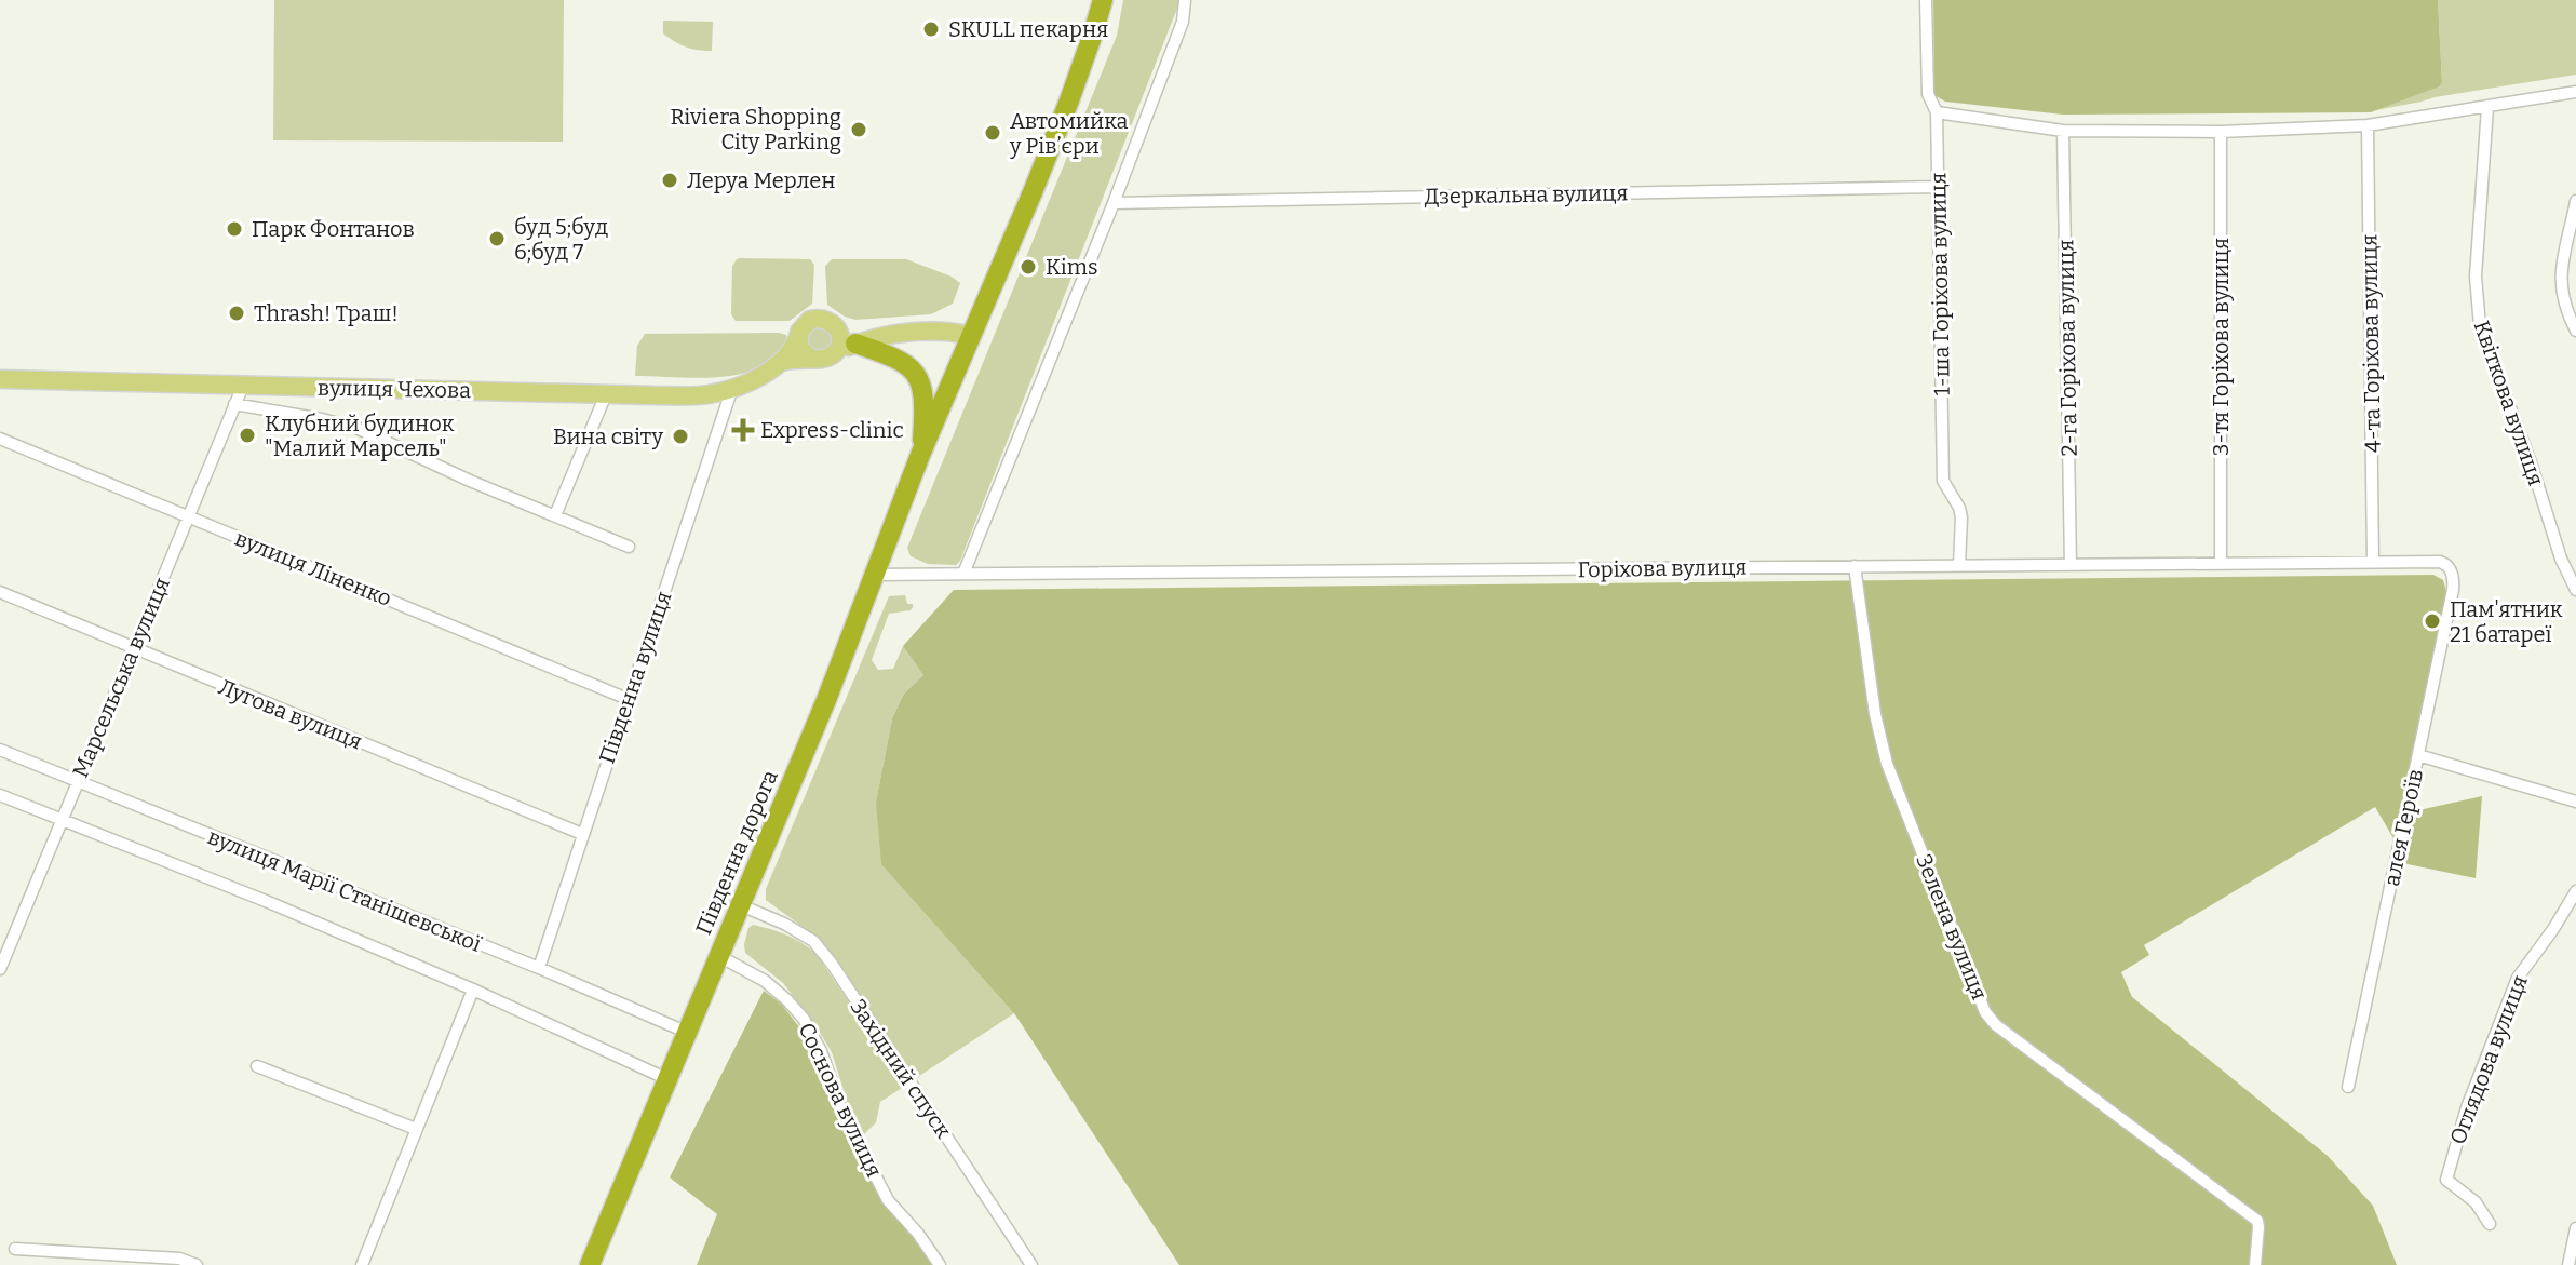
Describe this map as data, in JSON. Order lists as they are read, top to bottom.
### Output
{
  "streets": {
    "highway": ["Південна дорога"],
    "main road": ["вулиця Чехова"],
    "street": [
      "Дзеркальна вулиця",
      "1-ша Горіхова вулиця",
      "4-та Горіхова вулиця",
      "3-тя Горіхова вулиця",
      "2-га Горіхова вулиця",
      "Квіткова вулиця",
      "вулиця Ліненко",
      "Горіхова вулиця",
      "Марсельська вулиця",
      "Південна вулиця",
      "Лугова вулиця",
      "алея Героїв",
      "вулиця Марії Станішевської",
      "Зелена вулиця",
      "Оглядова вулиця",
      "Західний спуск",
      "Соснова вулиця"
    ]
  },
  "crossings": [
    ["Дзеркальна вулиця", "1-ша Горіхова вулиця"],
    ["1-ша Горіхова вулиця", "Горіхова вулиця"],
    ["4-та Горіхова вулиця", "Горіхова вулиця"],
    ["3-тя Горіхова вулиця", "Горіхова вулиця"],
    ["2-га Горіхова вулиця", "Горіхова вулиця"],
    ["вулиця Чехова", "Марсельська вулиця"],
    ["вулиця Чехова", "Південна вулиця"],
    ["вулиця Ліненко", "Марсельська вулиця"],
    ["вулиця Ліненко", "Південна вулиця"],
    ["Горіхова вулиця", "алея Героїв"],
    ["Горіхова вулиця", "Південна дорога"],
    ["Горіхова вулиця", "Зелена вулиця"],
    ["Марсельська вулиця", "Лугова вулиця"],
    ["Марсельська вулиця", "вулиця Марії Станішевської"],
    ["Південна вулиця", "Лугова вулиця"],
    ["Південна вулиця", "вулиця Марії Станішевської"],
    ["Південна дорога", "вулиця Марії Станішевської"],
    ["Південна дорога", "Західний спуск"],
    ["Південна дорога", "Соснова вулиця"]
  ],
  "places": {
    "other": [
      "SKULL пекарня",
      "Riviera Shopping City Parking",
      "Автомийка у Рівʼєри",
      "Леруа Мерлен",
      "Парк Фонтанов",
      "буд 5;буд 6;буд 7",
      "Kims",
      "Thrash! Траш!",
      "Клубний будинок \"Малий Марсель\"",
      "Вина світу",
      "Пам'ятник 21 батареї"
    ],
    "health": ["Express-clinic"]
  }
}
